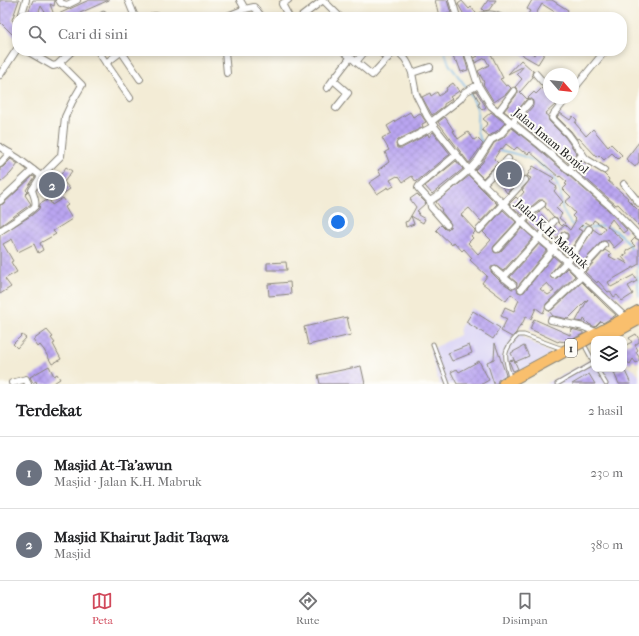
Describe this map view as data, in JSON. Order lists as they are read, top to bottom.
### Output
{
  "streets": {
    "highway": ["1"],
    "street": ["Jalan Imam Bonjol", "Jalan K.H. Mabruk"]
  },
  "crossings": [
    ["Jalan K.H. Mabruk", "1"]
  ],
  "north": "bottom right",
  "page": {
    "search": "Cari di sini",
    "pins": ["1", "2"],
    "heading": ["Terdekat", "2 hasil"],
    "list": [
      {
        "mark": "1",
        "name": "Masjid At-Ta'awun",
        "note": "Masjid · Jalan K.H. Mabruk",
        "value": "230 m"
      },
      {
        "mark": "2",
        "name": "Masjid Khairut Jadit Taqwa",
        "note": "Masjid",
        "value": "380 m"
      }
    ],
    "nav": ["Peta", "Rute", "Disimpan"]
  }
}
